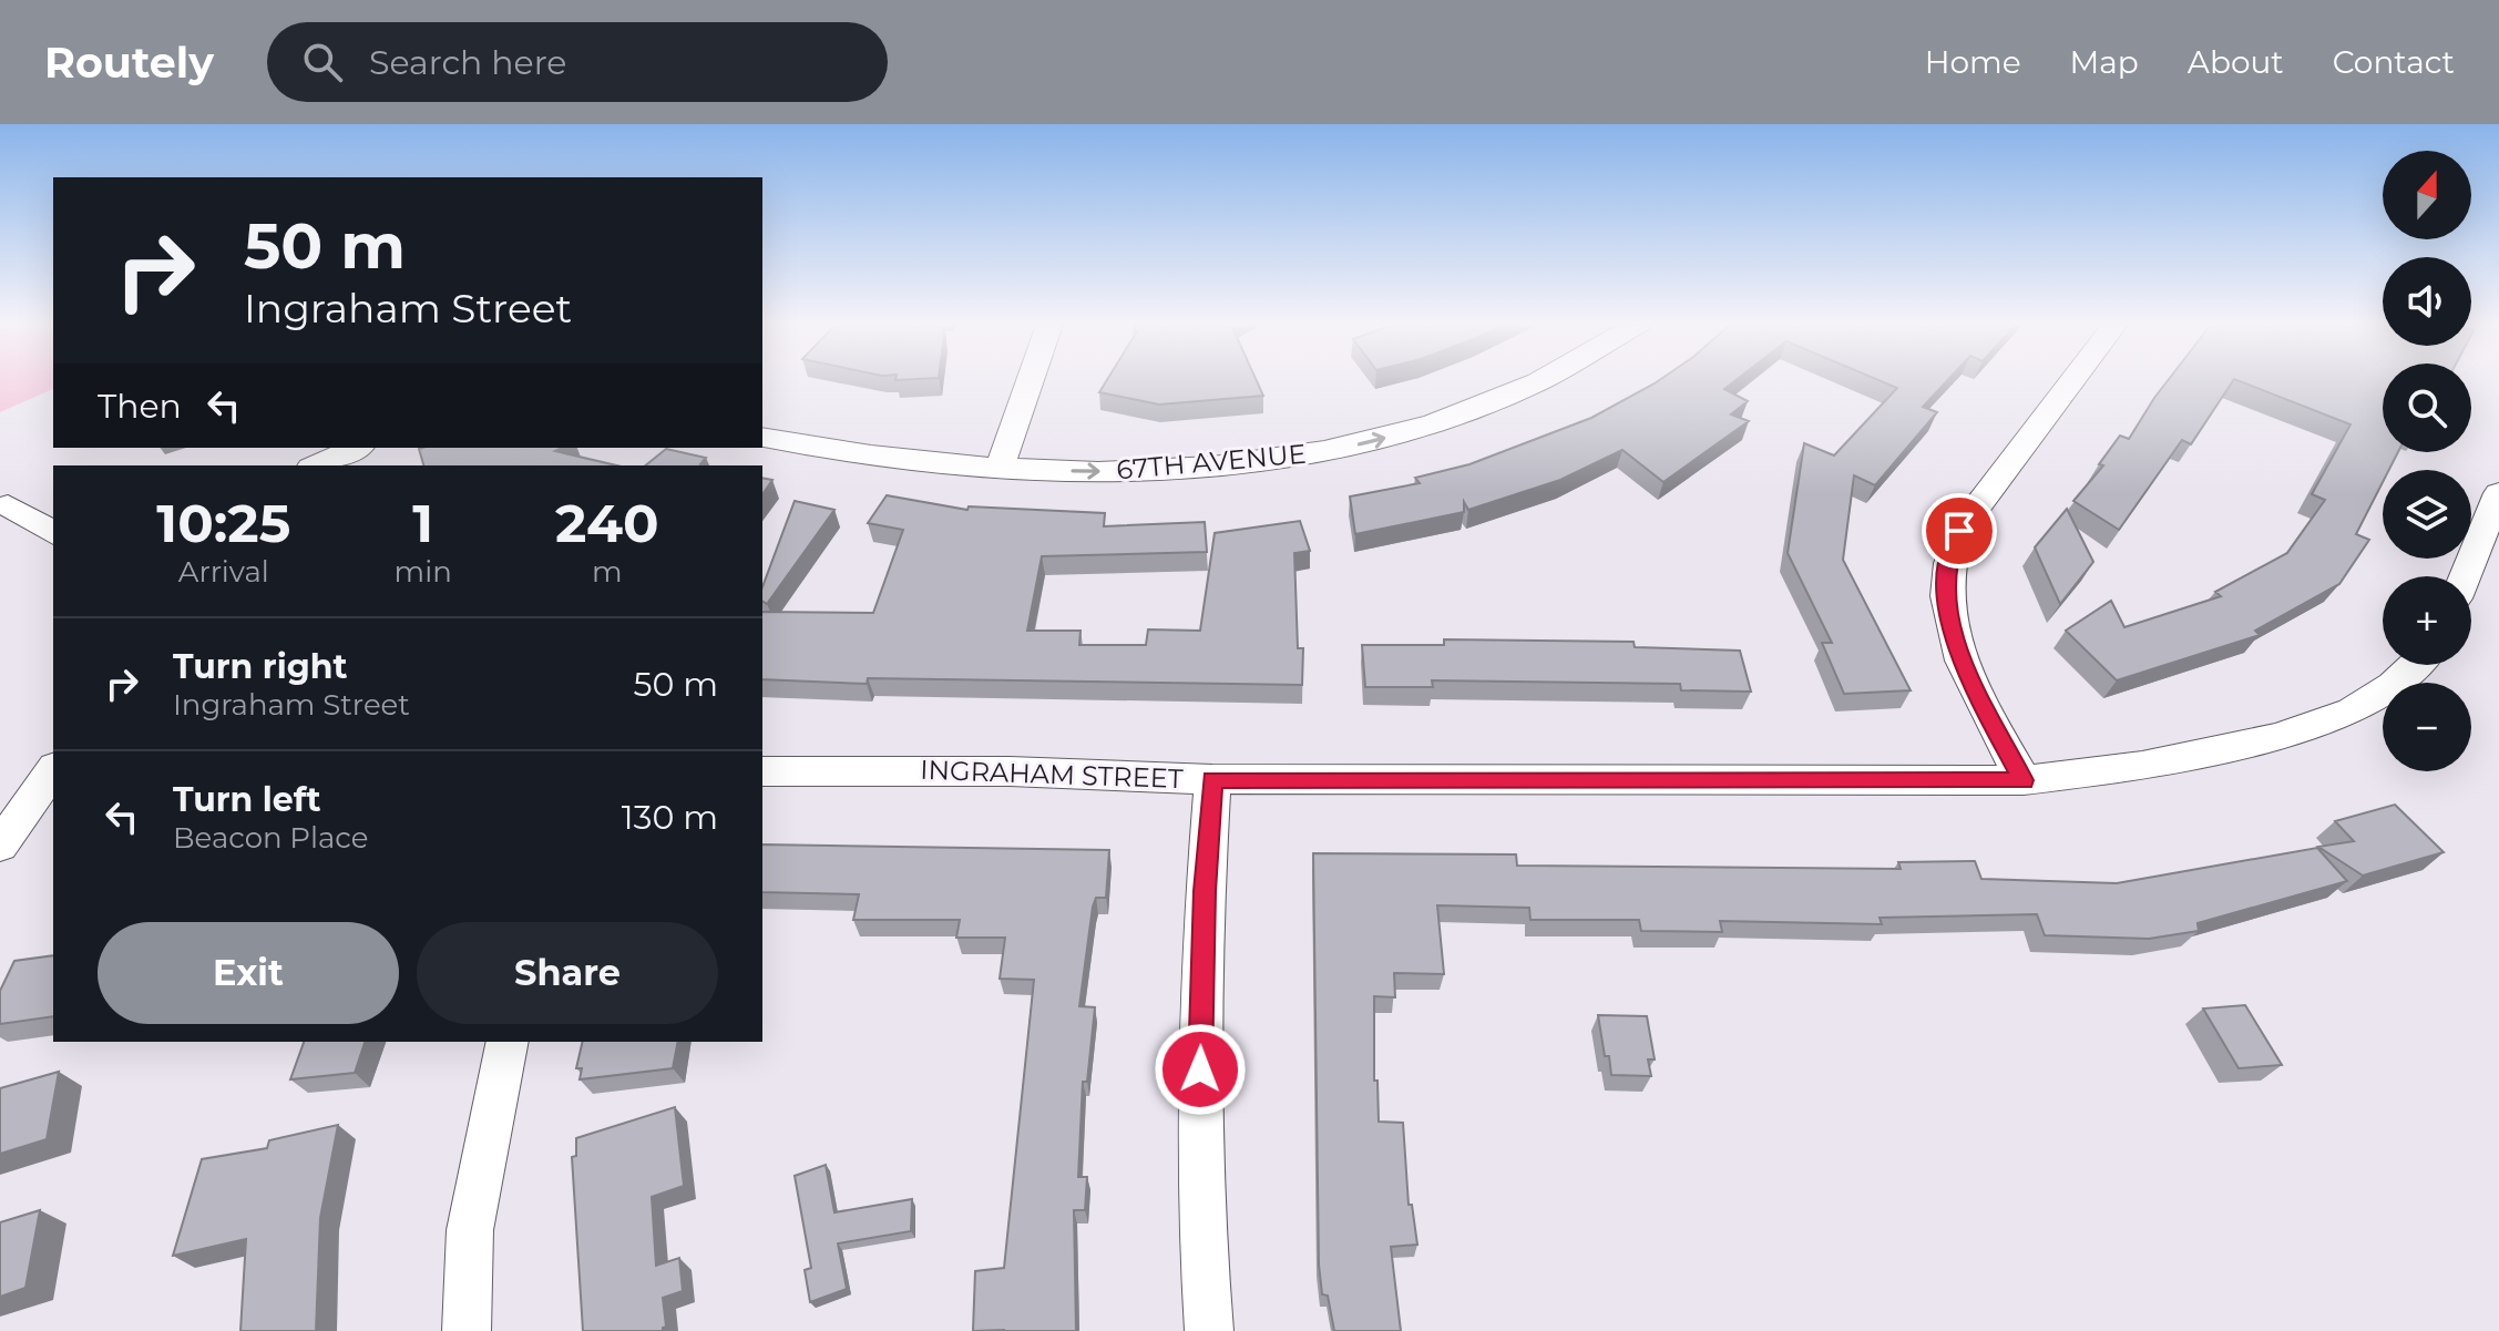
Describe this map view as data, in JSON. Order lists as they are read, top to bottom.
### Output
{
  "streets": {
    "street": ["67TH AVENUE", "INGRAHAM STREET"]
  },
  "one_way": ["67TH AVENUE"],
  "north": "top",
  "page": {
    "header": "Routely",
    "search": "Search here",
    "nav": [
      "Home",
      "Map",
      "About",
      "Contact"
    ],
    "map_buttons": ["+", "−"],
    "turn": ["50 m", "Ingraham Street"],
    "then": "Then",
    "eta": [
      "10:25",
      "Arrival",
      "1",
      "min",
      "240",
      "m"
    ],
    "list": [
      {
        "name": "Turn right",
        "note": "Ingraham Street",
        "value": "50 m"
      },
      {
        "name": "Turn left",
        "note": "Beacon Place",
        "value": "130 m"
      }
    ],
    "buttons": ["Exit", "Share"]
  }
}
